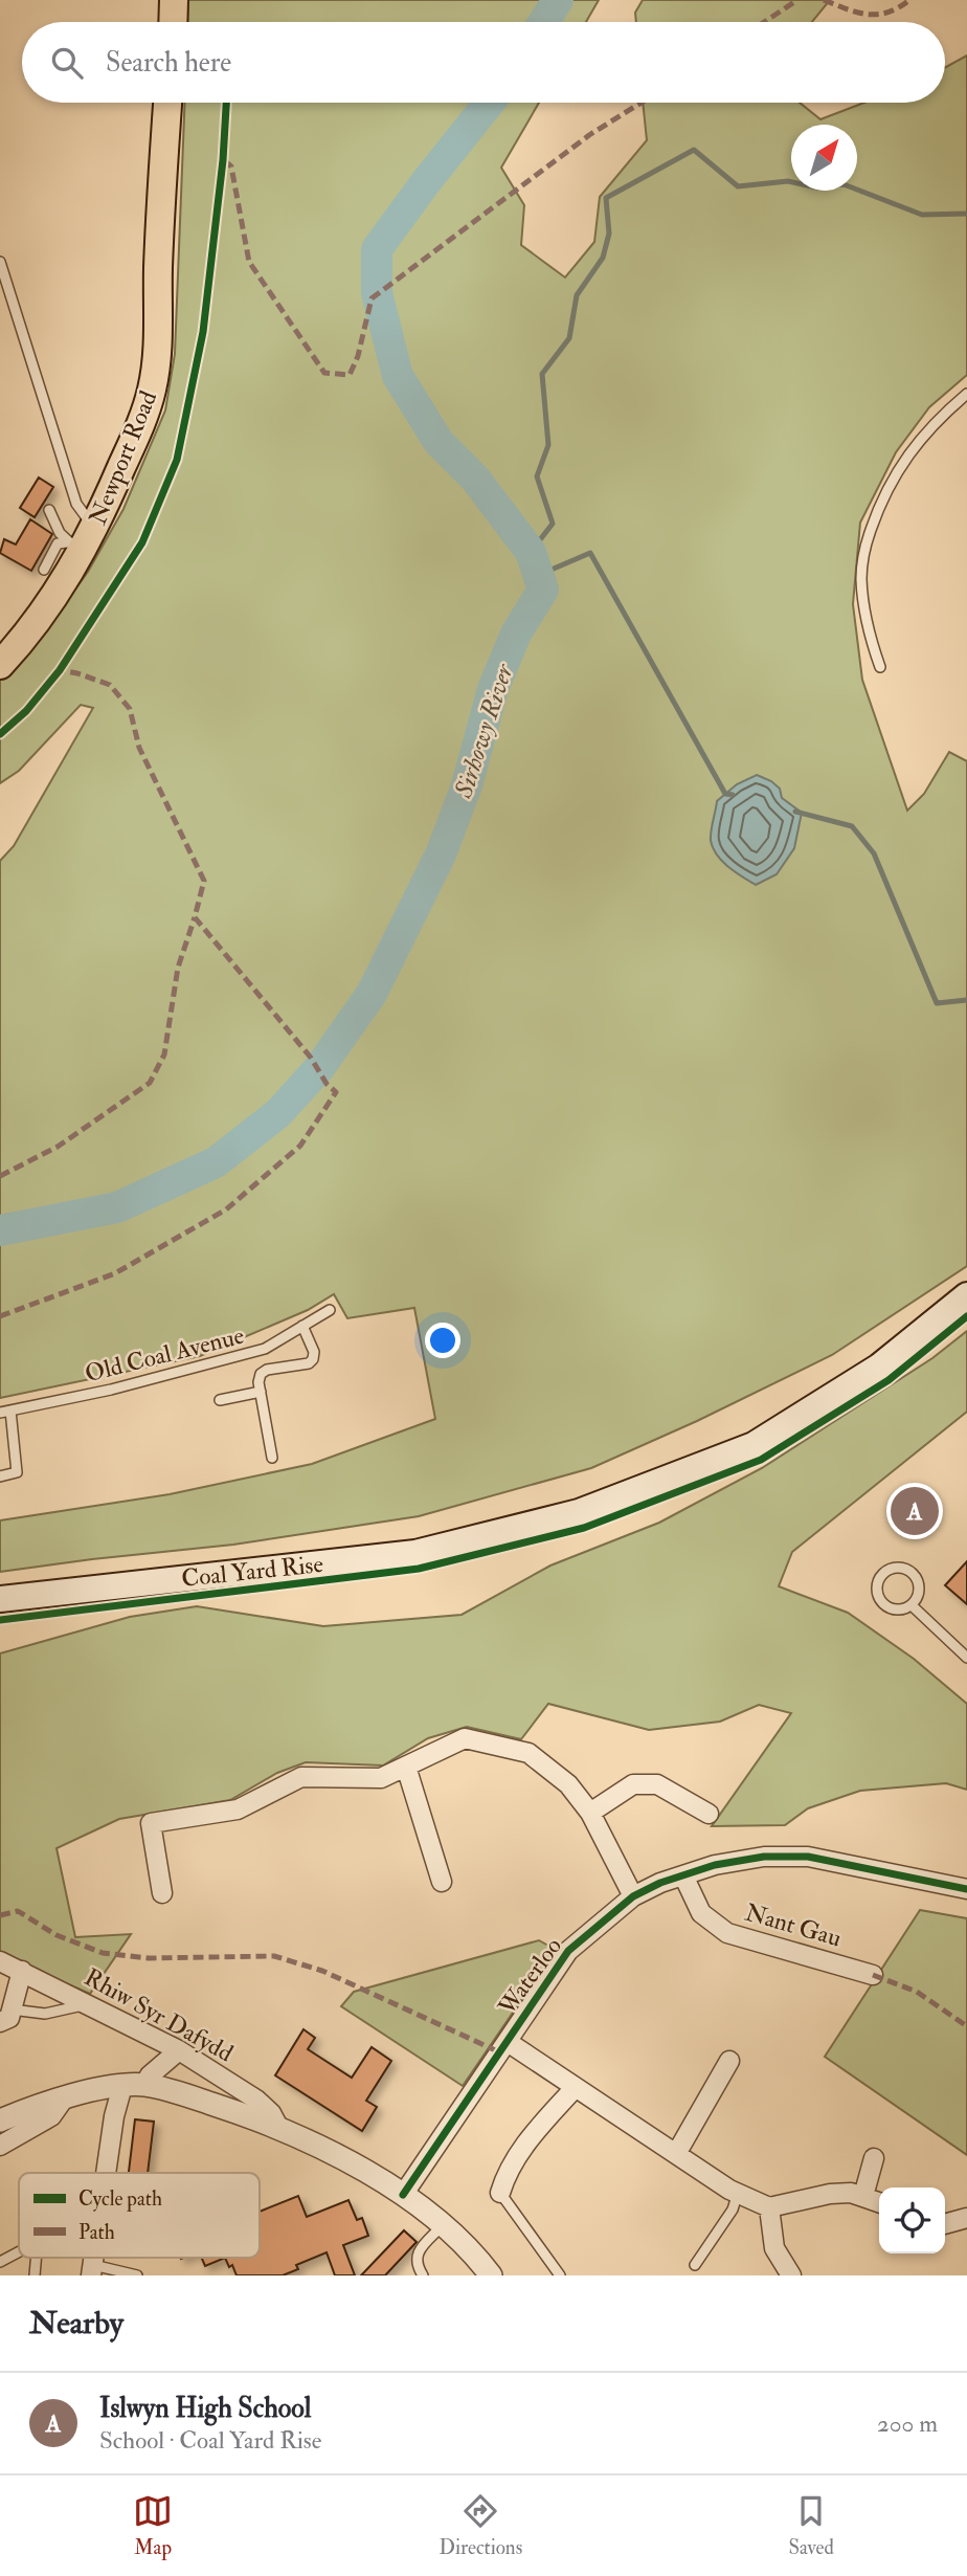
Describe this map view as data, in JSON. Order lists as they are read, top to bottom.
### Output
{
  "streets": {
    "main road": ["Newport Road", "Coal Yard Rise"],
    "street": ["Nant Gau", "Waterloo", "Rhiw Syr Dafydd"],
    "lane": ["Old Coal Avenue"]
  },
  "crossings": [
    ["Nant Gau", "Waterloo"]
  ],
  "water": ["Sirhowy River"],
  "legend": ["Cycle path", "Path"],
  "north": "top right",
  "page": {
    "search": "Search here",
    "pins": "A",
    "heading": "Nearby",
    "list": [
      {
        "mark": "A",
        "name": "Islwyn High School",
        "note": "School · Coal Yard Rise",
        "value": "200 m"
      }
    ],
    "nav": ["Map", "Directions", "Saved"]
  }
}
